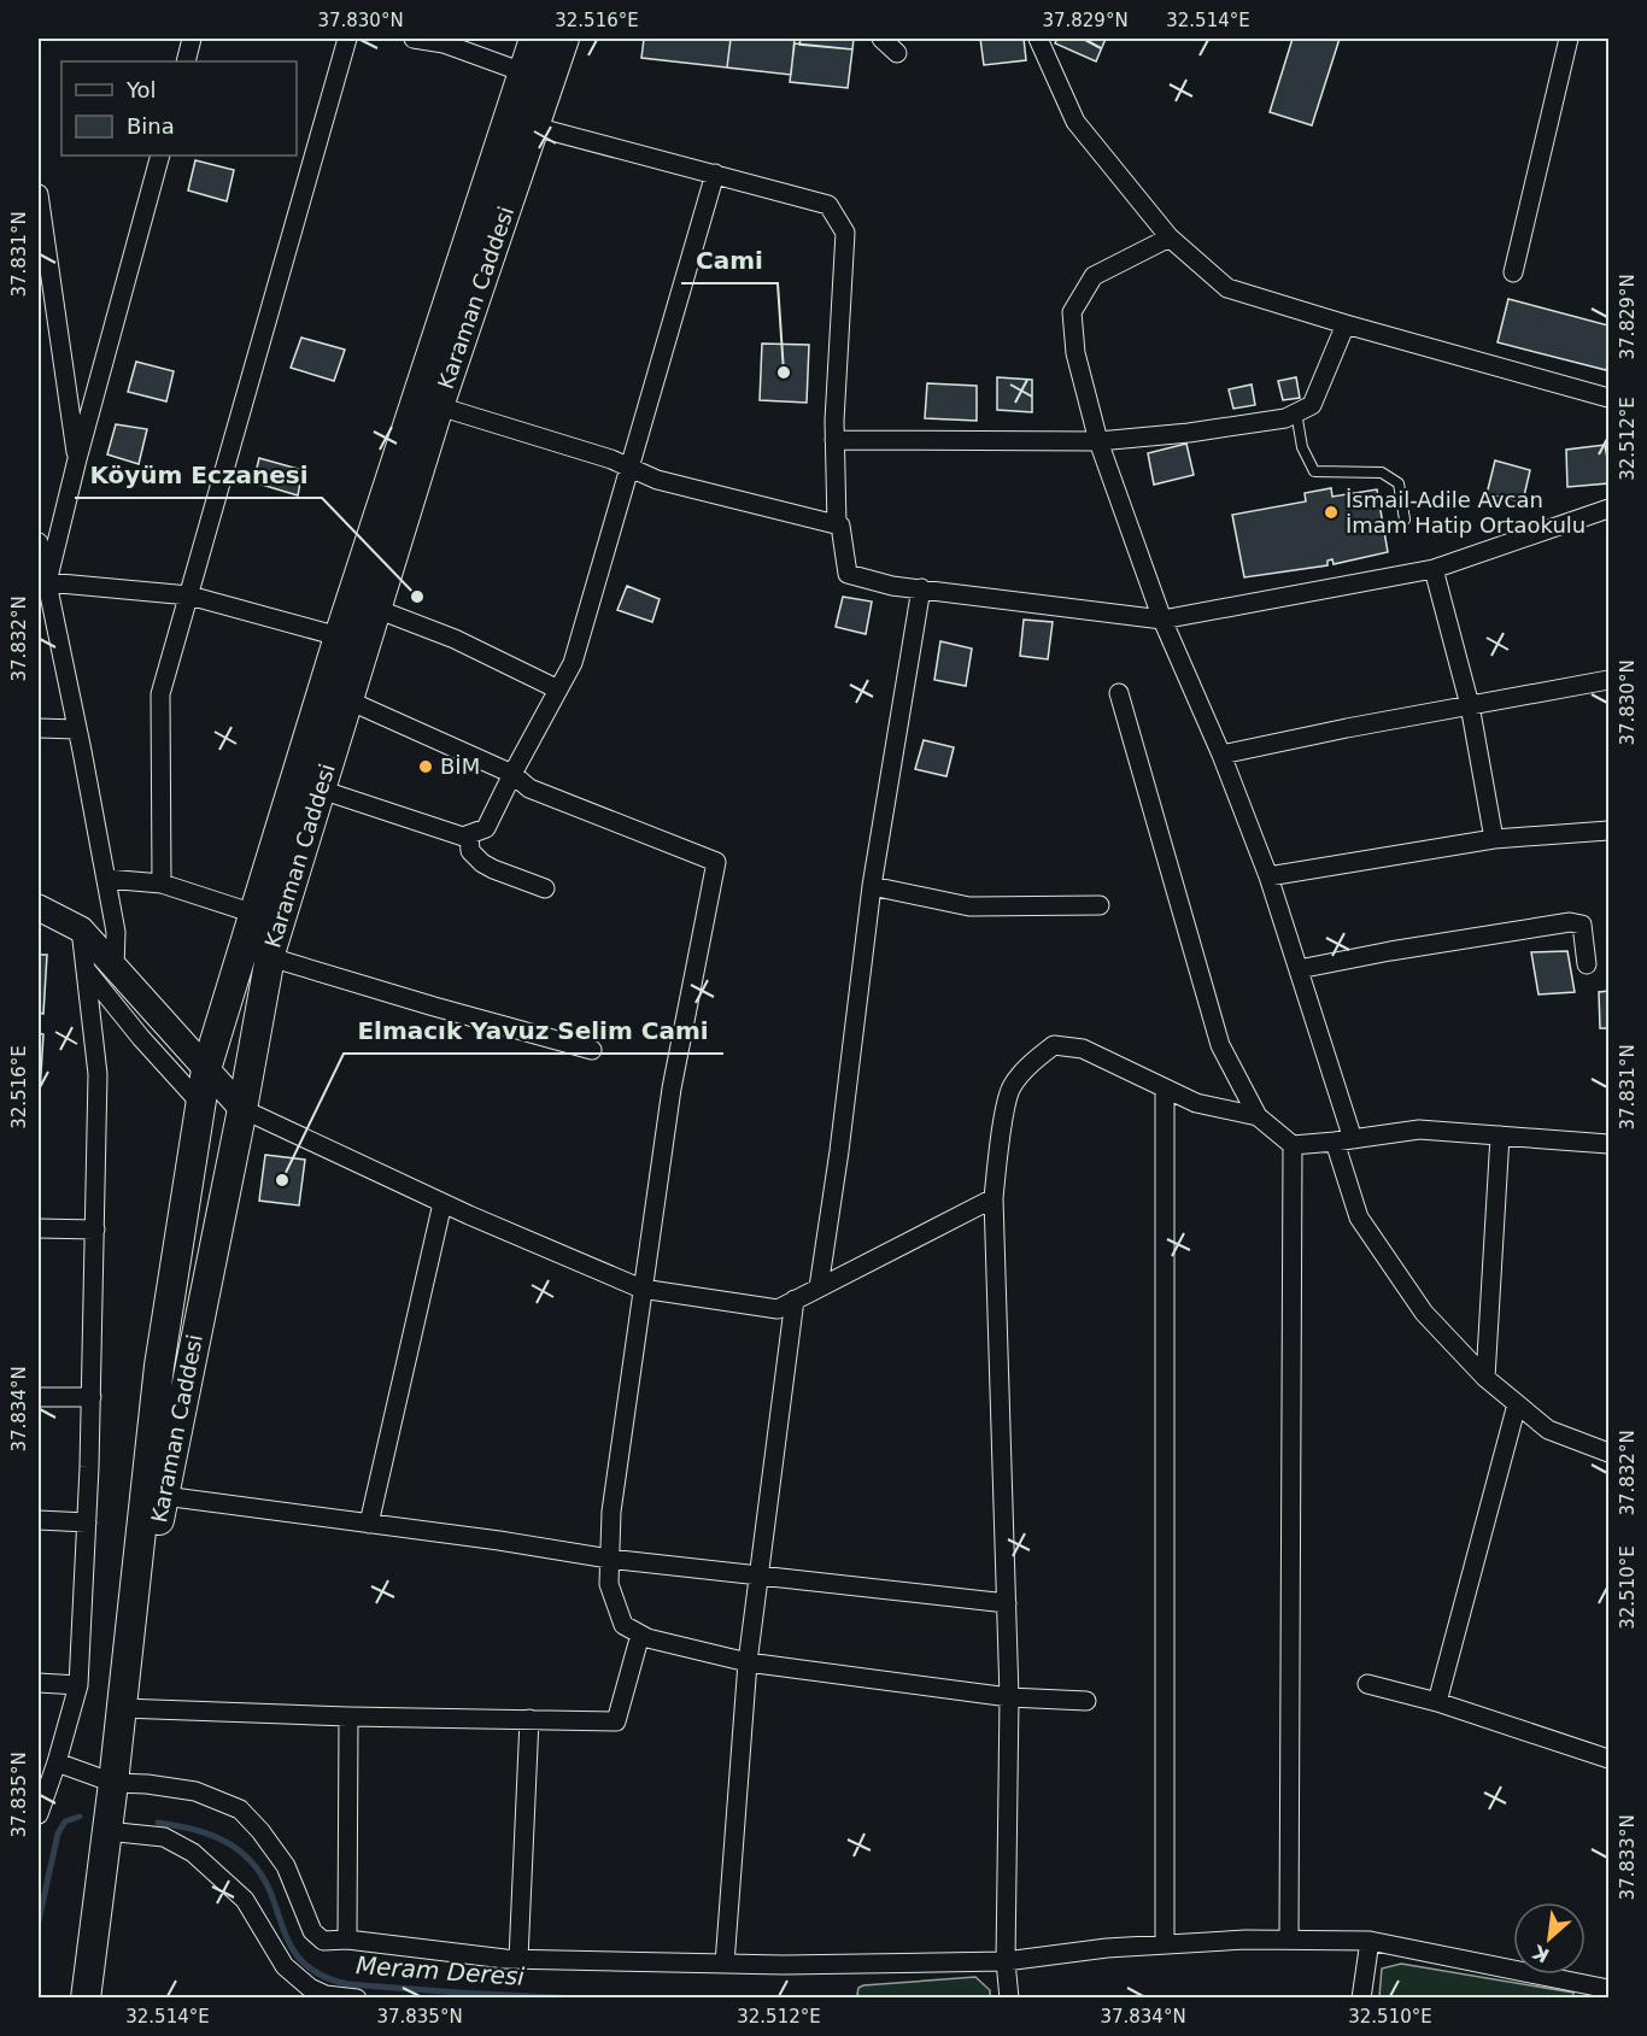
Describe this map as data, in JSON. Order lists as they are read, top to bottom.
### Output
{
  "streets": {
    "main road": ["Karaman Caddesi"]
  },
  "water": ["Meram Deresi"],
  "places": [
    "Cami",
    "İsmail-Adile Avcan İmam Hatip Ortaokulu",
    "Köyüm Eczanesi",
    "BİM",
    "Elmacık Yavuz Selim Cami"
  ],
  "legend": ["Yol", "Bina"],
  "north": "bottom left",
  "coordinates": [
    "37.830°N",
    "32.516°E",
    "37.829°N",
    "32.514°E",
    "37.831°N",
    "32.512°E",
    "37.832°N",
    "37.834°N",
    "32.510°E",
    "37.835°N",
    "37.833°N"
  ]
}
